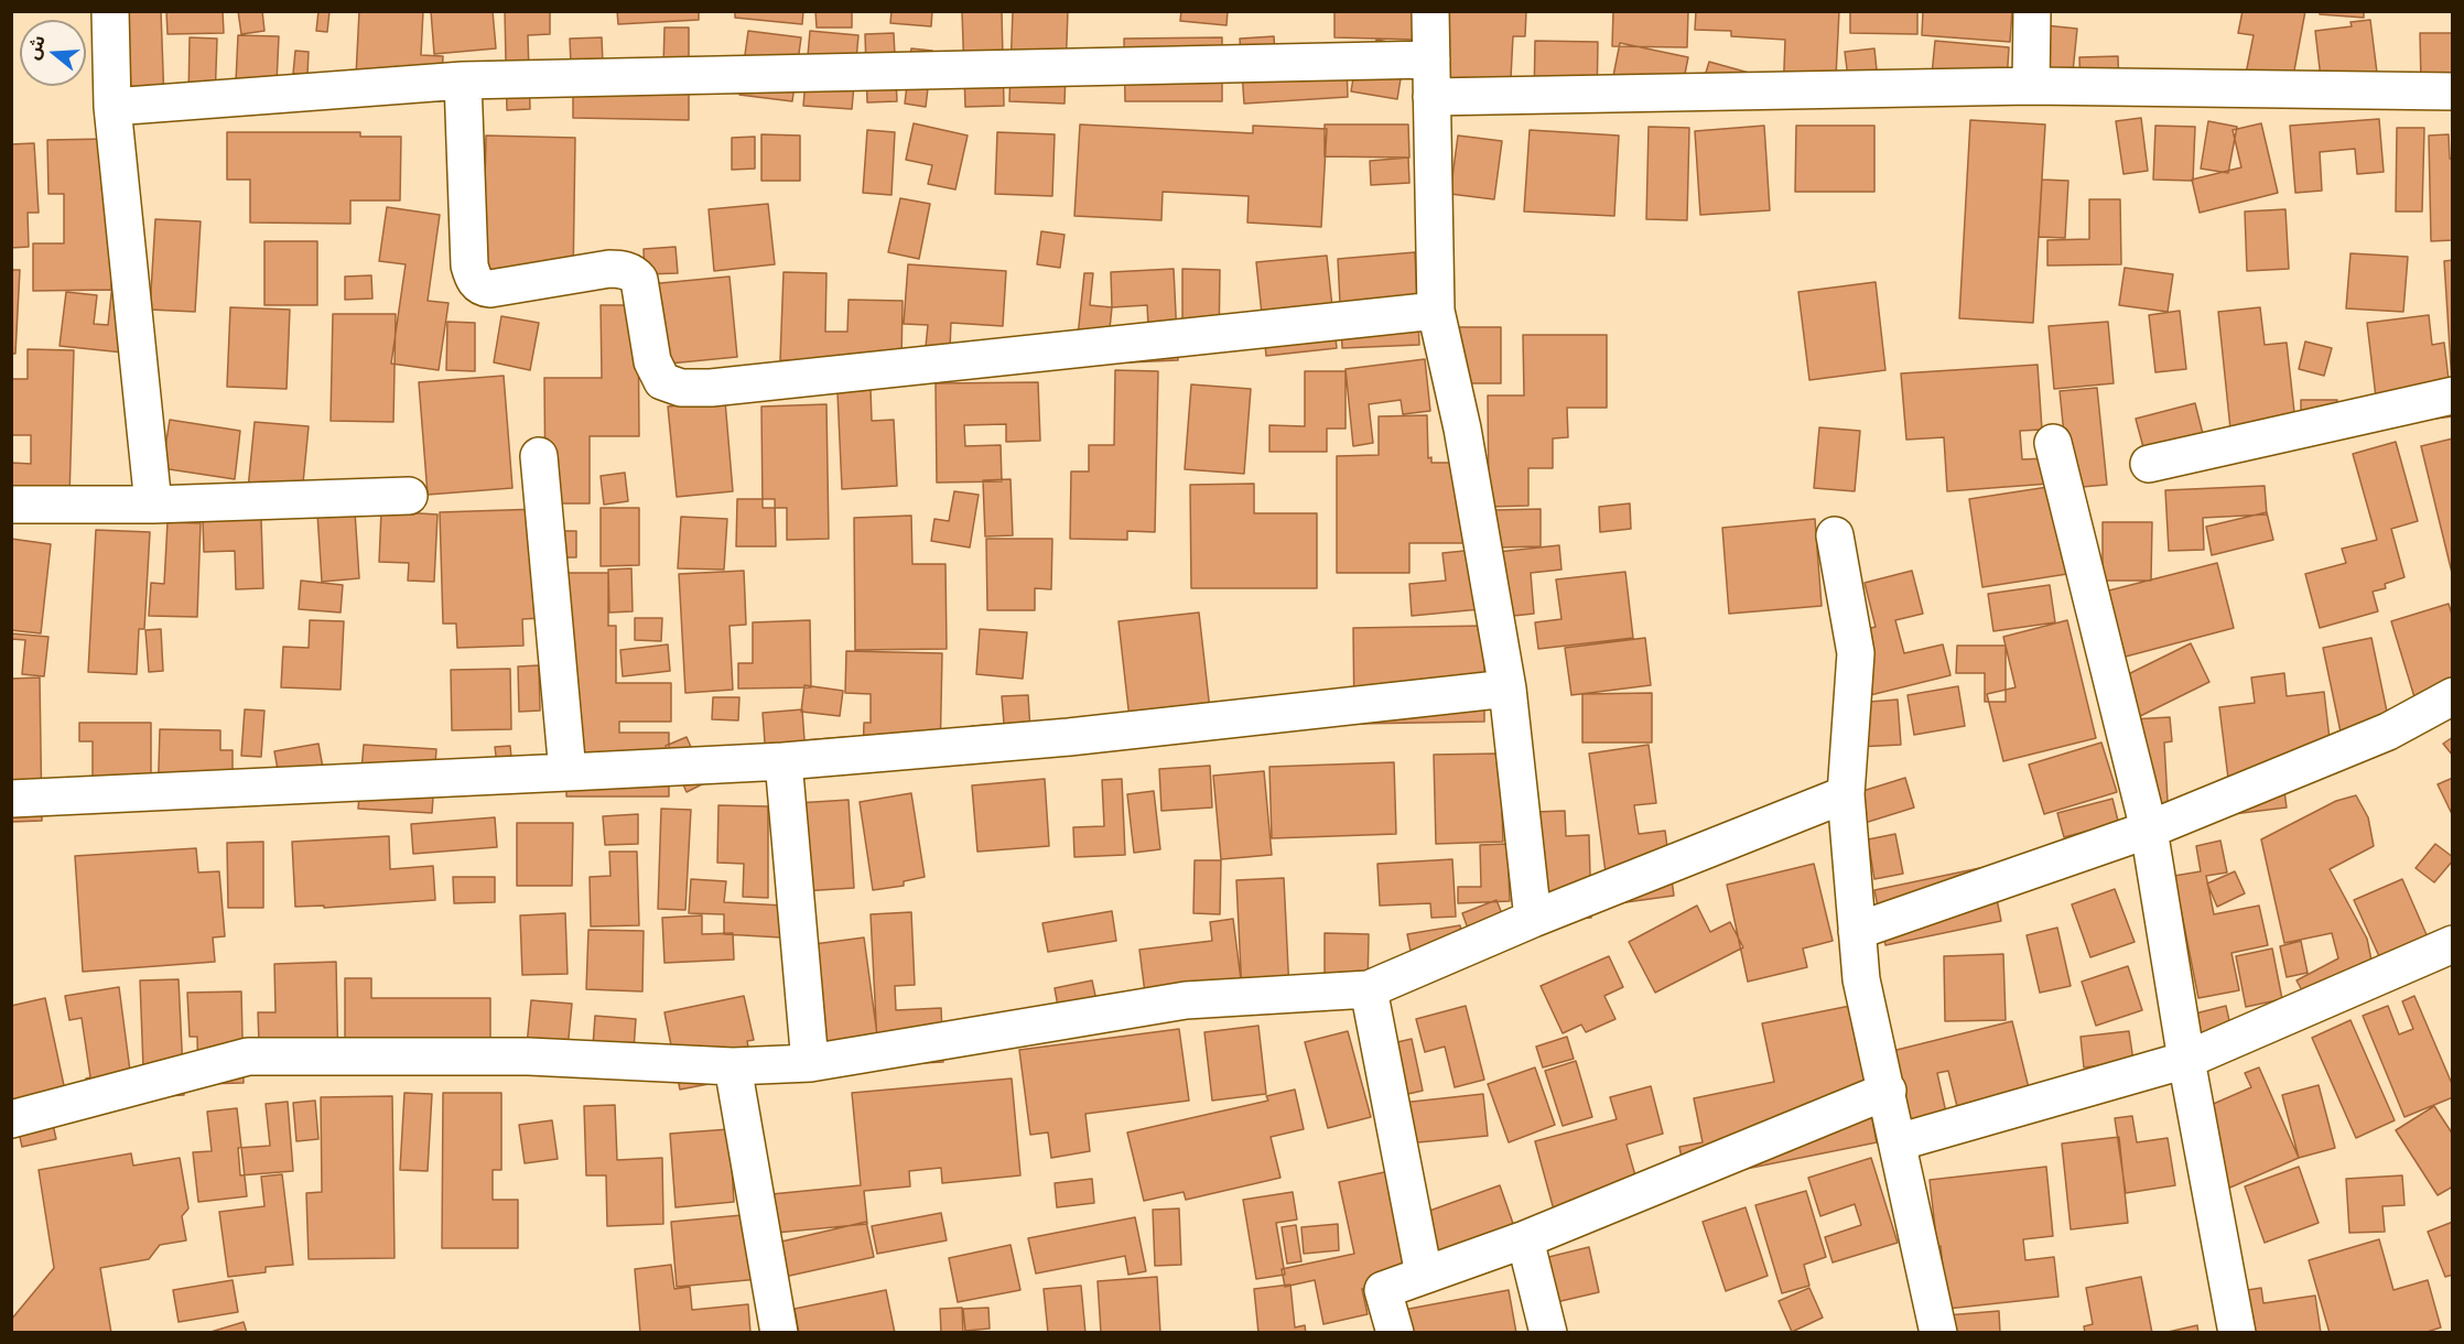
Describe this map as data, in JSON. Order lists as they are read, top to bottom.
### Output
{
  "north": "left"
}
